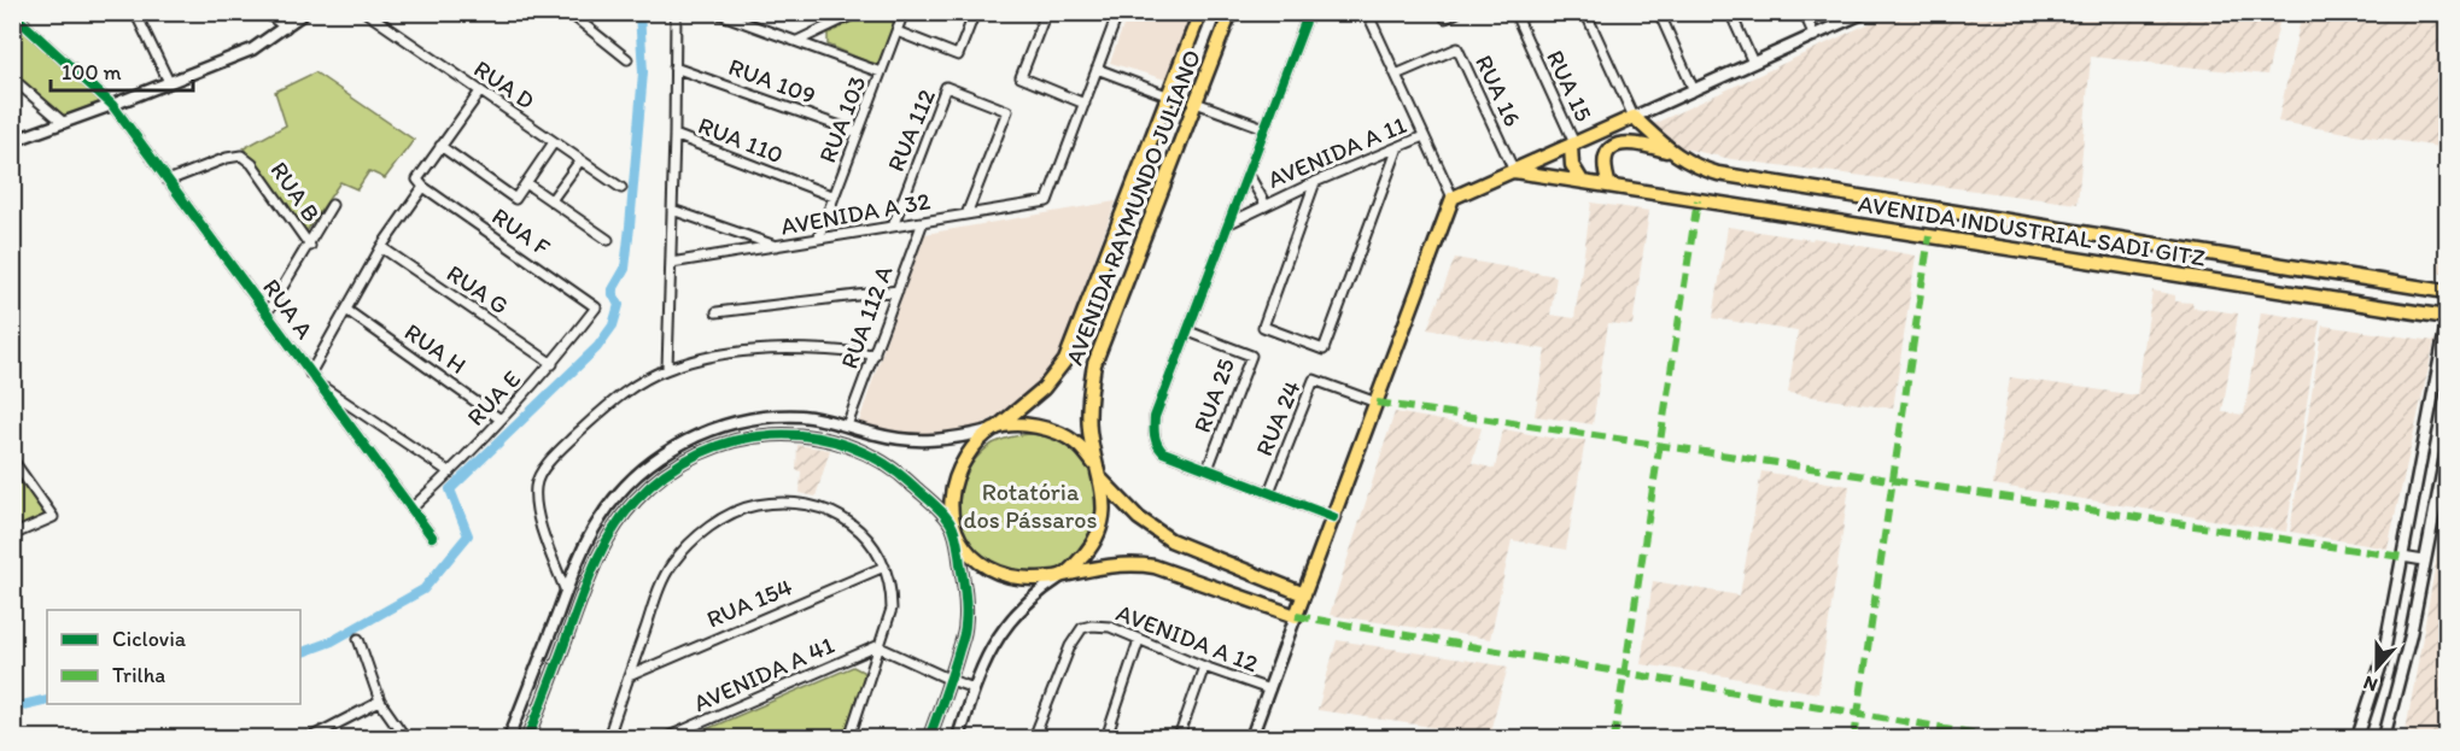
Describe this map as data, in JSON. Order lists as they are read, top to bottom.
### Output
{
  "streets": {
    "main road": ["AVENIDA RAYMUNDO JULIANO", "AVENIDA INDUSTRIAL SADI GITZ"],
    "street": [
      "RUA 109",
      "RUA D",
      "RUA 15",
      "RUA 16",
      "RUA 103",
      "RUA 112",
      "RUA 110",
      "AVENIDA A 11",
      "RUA B",
      "AVENIDA A 32",
      "RUA F",
      "RUA G",
      "RUA A",
      "RUA 112 A",
      "RUA H",
      "RUA 25",
      "RUA E",
      "RUA 24",
      "RUA 154",
      "AVENIDA A 12",
      "AVENIDA A 41"
    ]
  },
  "crossings": [
    ["RUA 109", "RUA 103"],
    ["RUA 15", "AVENIDA INDUSTRIAL SADI GITZ"],
    ["RUA 16", "AVENIDA INDUSTRIAL SADI GITZ"],
    ["RUA 103", "RUA 110"],
    ["RUA 103", "AVENIDA A 32"],
    ["RUA 112", "AVENIDA A 32"],
    ["RUA B", "RUA A"],
    ["AVENIDA A 32", "RUA 112 A"],
    ["RUA F", "RUA E"],
    ["RUA G", "RUA E"],
    ["RUA A", "RUA E"],
    ["RUA H", "RUA E"]
  ],
  "parks": ["Rotatória dos Pássaros"],
  "legend": ["Ciclovia", "Trilha"],
  "scale_bar": "100 m",
  "north": "bottom"
}
